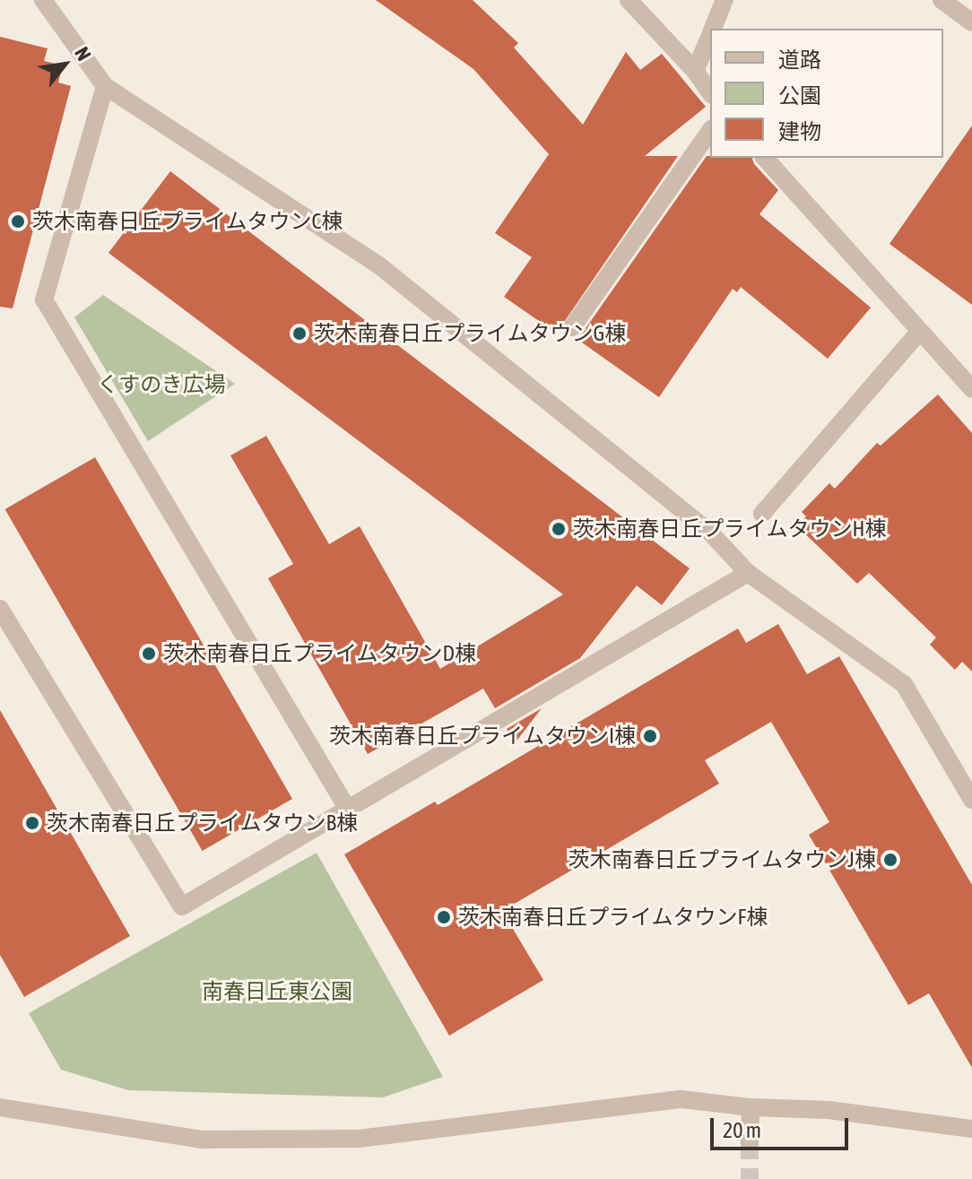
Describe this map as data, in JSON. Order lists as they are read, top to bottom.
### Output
{
  "parks": ["くすのき広場", "南春日丘東公園"],
  "places": [
    "茨木南春日丘プライムタウンC棟",
    "茨木南春日丘プライムタウンG棟",
    "茨木南春日丘プライムタウンH棟",
    "茨木南春日丘プライムタウンD棟",
    "茨木南春日丘プライムタウンI棟",
    "茨木南春日丘プライムタウンB棟",
    "茨木南春日丘プライムタウンJ棟",
    "茨木南春日丘プライムタウンF棟"
  ],
  "legend": ["道路", "公園", "建物"],
  "scale_bar": "20 m",
  "north": "top right"
}
